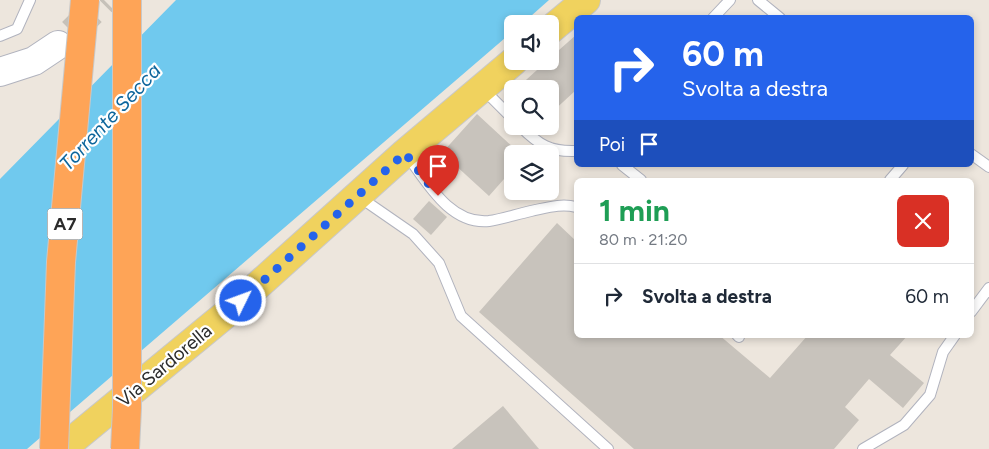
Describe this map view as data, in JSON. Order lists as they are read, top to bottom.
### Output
{
  "streets": {
    "highway": ["A7"],
    "main road": ["Via Sardorella"]
  },
  "water": ["Torrente Secca"],
  "page": {
    "turn": ["60 m", "Svolta a destra"],
    "then": "Poi",
    "heading": ["1 min", "80 m · 21:20"],
    "list": [
      {
        "name": "Svolta a destra",
        "value": "60 m"
      }
    ]
  }
}
